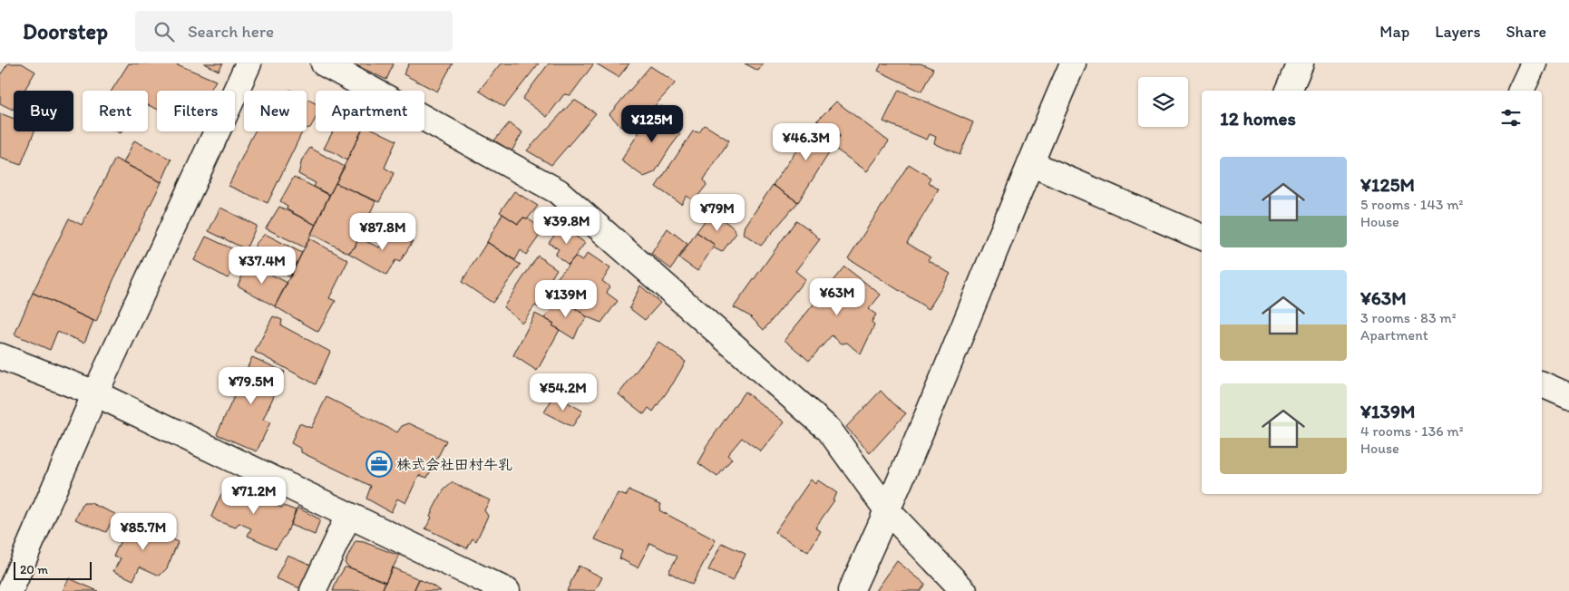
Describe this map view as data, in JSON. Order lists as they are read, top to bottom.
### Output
{
  "places": {
    "office": ["株式会社田村牛乳"]
  },
  "scale_bar": "20 m",
  "page": {
    "header": "Doorstep",
    "search": "Search here",
    "nav": ["Map", "Layers", "Share"],
    "chip": [
      "Buy",
      "Rent",
      "Filters",
      "New",
      "Apartment"
    ],
    "heading": "12 homes",
    "price": [
      "¥125M",
      "¥46.3M",
      "¥79M",
      "¥39.8M",
      "¥87.8M",
      "¥37.4M",
      "¥63M",
      "¥139M",
      "¥79.5M",
      "¥54.2M",
      "¥71.2M",
      "¥85.7M"
    ],
    "list": [
      {
        "name": "¥125M",
        "note": "5 rooms · 143 m² · House"
      },
      {
        "name": "¥63M",
        "note": "3 rooms · 83 m² · Apartment"
      },
      {
        "name": "¥139M",
        "note": "4 rooms · 136 m² · House"
      }
    ],
    "scale": "20 m"
  }
}
